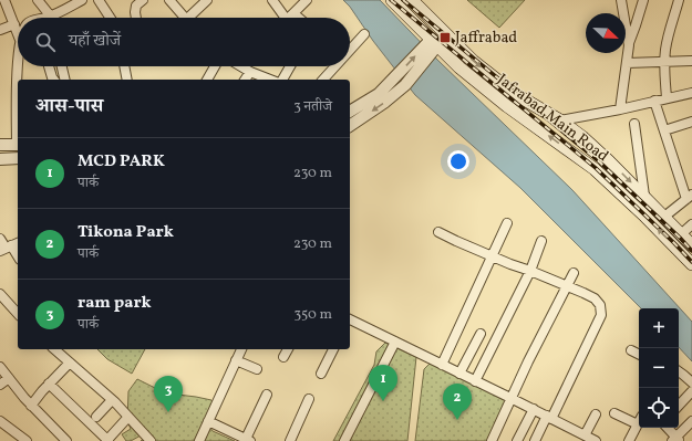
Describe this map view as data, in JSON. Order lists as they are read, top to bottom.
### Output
{
  "streets": {
    "main road": ["Jafrabad Main Road"]
  },
  "places": {
    "transit": ["Jaffrabad"]
  },
  "north": "bottom right",
  "page": {
    "search": "यहाँ खोजें",
    "heading": ["आस-पास", "3 नतीजे"],
    "list": [
      {
        "mark": "1",
        "name": "MCD PARK",
        "note": "पार्क",
        "value": "230 m"
      },
      {
        "mark": "2",
        "name": "Tikona Park",
        "note": "पार्क",
        "value": "230 m"
      },
      {
        "mark": "3",
        "name": "ram park",
        "note": "पार्क",
        "value": "350 m"
      }
    ],
    "map_buttons": ["+", "−"],
    "pins": ["1", "3", "2"]
  }
}
